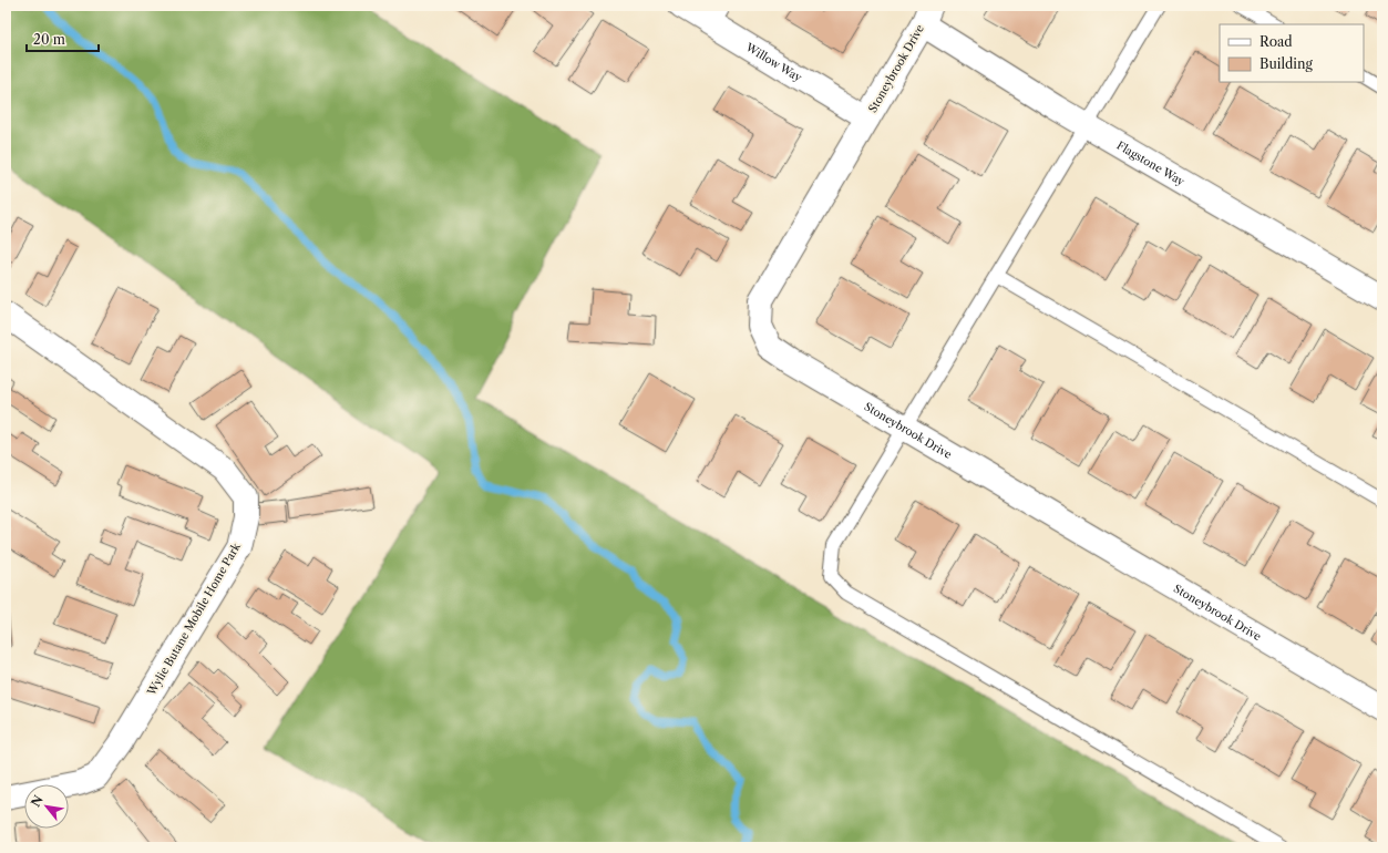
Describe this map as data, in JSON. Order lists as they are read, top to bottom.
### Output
{
  "streets": {
    "street": [
      "Willow Way",
      "Stoneybrook Drive",
      "Flagstone Way",
      "Wylie Butane Mobile Home Park"
    ]
  },
  "crossings": [
    ["Willow Way", "Stoneybrook Drive"],
    ["Stoneybrook Drive", "Flagstone Way"]
  ],
  "legend": ["Road", "Building"],
  "scale_bar": "20 m",
  "north": "top left"
}
